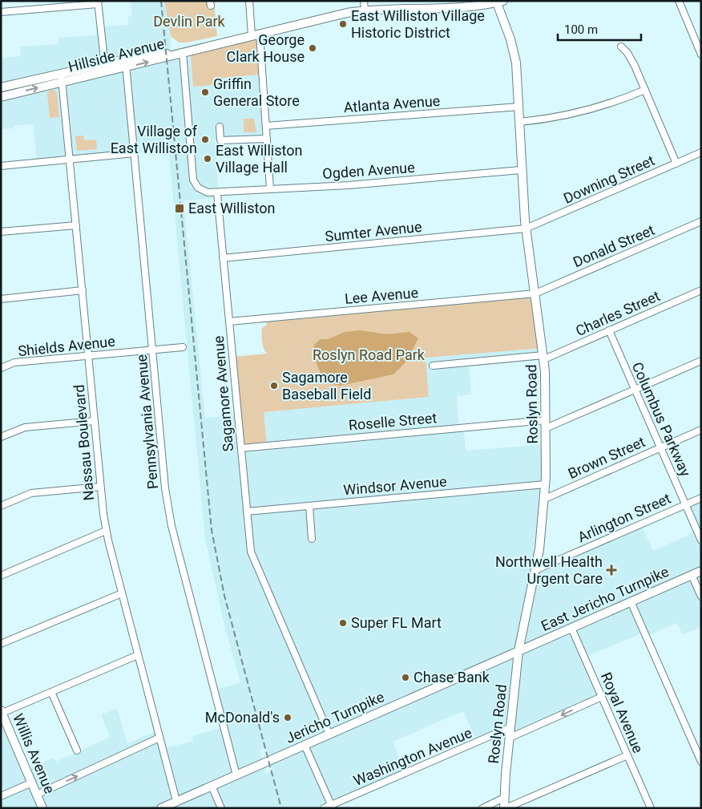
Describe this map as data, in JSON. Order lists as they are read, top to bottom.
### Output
{
  "streets": {
    "main road": [
      "Hillside Avenue",
      "Roslyn Road",
      "East Jericho Turnpike",
      "Jericho Turnpike",
      "Willis Avenue"
    ],
    "street": [
      "Atlanta Avenue",
      "Ogden Avenue",
      "Downing Street",
      "Sumter Avenue",
      "Donald Street",
      "Lee Avenue",
      "Charles Street",
      "Shields Avenue",
      "Sagamore Avenue",
      "Columbus Parkway",
      "Pennsylvania Avenue",
      "Roselle Street",
      "Nassau Boulevard",
      "Brown Street",
      "Windsor Avenue",
      "Arlington Street",
      "Royal Avenue",
      "Washington Avenue"
    ]
  },
  "crossings": [
    ["Hillside Avenue", "Roslyn Road"],
    ["Hillside Avenue", "Pennsylvania Avenue"],
    ["Hillside Avenue", "Nassau Boulevard"],
    ["Atlanta Avenue", "Roslyn Road"],
    ["Ogden Avenue", "Sagamore Avenue"],
    ["Ogden Avenue", "Roslyn Road"],
    ["Downing Street", "Sumter Avenue"],
    ["Downing Street", "Roslyn Road"],
    ["Sumter Avenue", "Sagamore Avenue"],
    ["Sumter Avenue", "Roslyn Road"],
    ["Donald Street", "Lee Avenue"],
    ["Donald Street", "Roslyn Road"],
    ["Lee Avenue", "Sagamore Avenue"],
    ["Lee Avenue", "Roslyn Road"],
    ["Charles Street", "Roslyn Road"],
    ["Charles Street", "Columbus Parkway"],
    ["Shields Avenue", "Pennsylvania Avenue"],
    ["Shields Avenue", "Nassau Boulevard"],
    ["Sagamore Avenue", "Roselle Street"],
    ["Sagamore Avenue", "Windsor Avenue"],
    ["Sagamore Avenue", "Jericho Turnpike"],
    ["Roslyn Road", "Roselle Street"],
    ["Roslyn Road", "Brown Street"],
    ["Roslyn Road", "Windsor Avenue"],
    ["Roslyn Road", "Arlington Street"],
    ["Roslyn Road", "East Jericho Turnpike"],
    ["Roslyn Road", "Jericho Turnpike"],
    ["Roslyn Road", "Washington Avenue"],
    ["Columbus Parkway", "Roselle Street"],
    ["Columbus Parkway", "Brown Street"],
    ["Columbus Parkway", "Arlington Street"],
    ["Pennsylvania Avenue", "Jericho Turnpike"],
    ["Nassau Boulevard", "Jericho Turnpike"],
    ["East Jericho Turnpike", "Royal Avenue"],
    ["East Jericho Turnpike", "Jericho Turnpike"]
  ],
  "parks": ["Devlin Park", "Roslyn Road Park"],
  "places": {
    "other": [
      "East Williston Village Historic District",
      "George Clark House",
      "Griffin General Store",
      "Village of East Williston",
      "East Williston Village Hall",
      "Sagamore Baseball Field",
      "Super FL Mart",
      "Chase Bank",
      "McDonald's"
    ],
    "transit": ["East Williston"],
    "health": ["Northwell Health Urgent Care"]
  },
  "scale_bar": "100 m"
}
